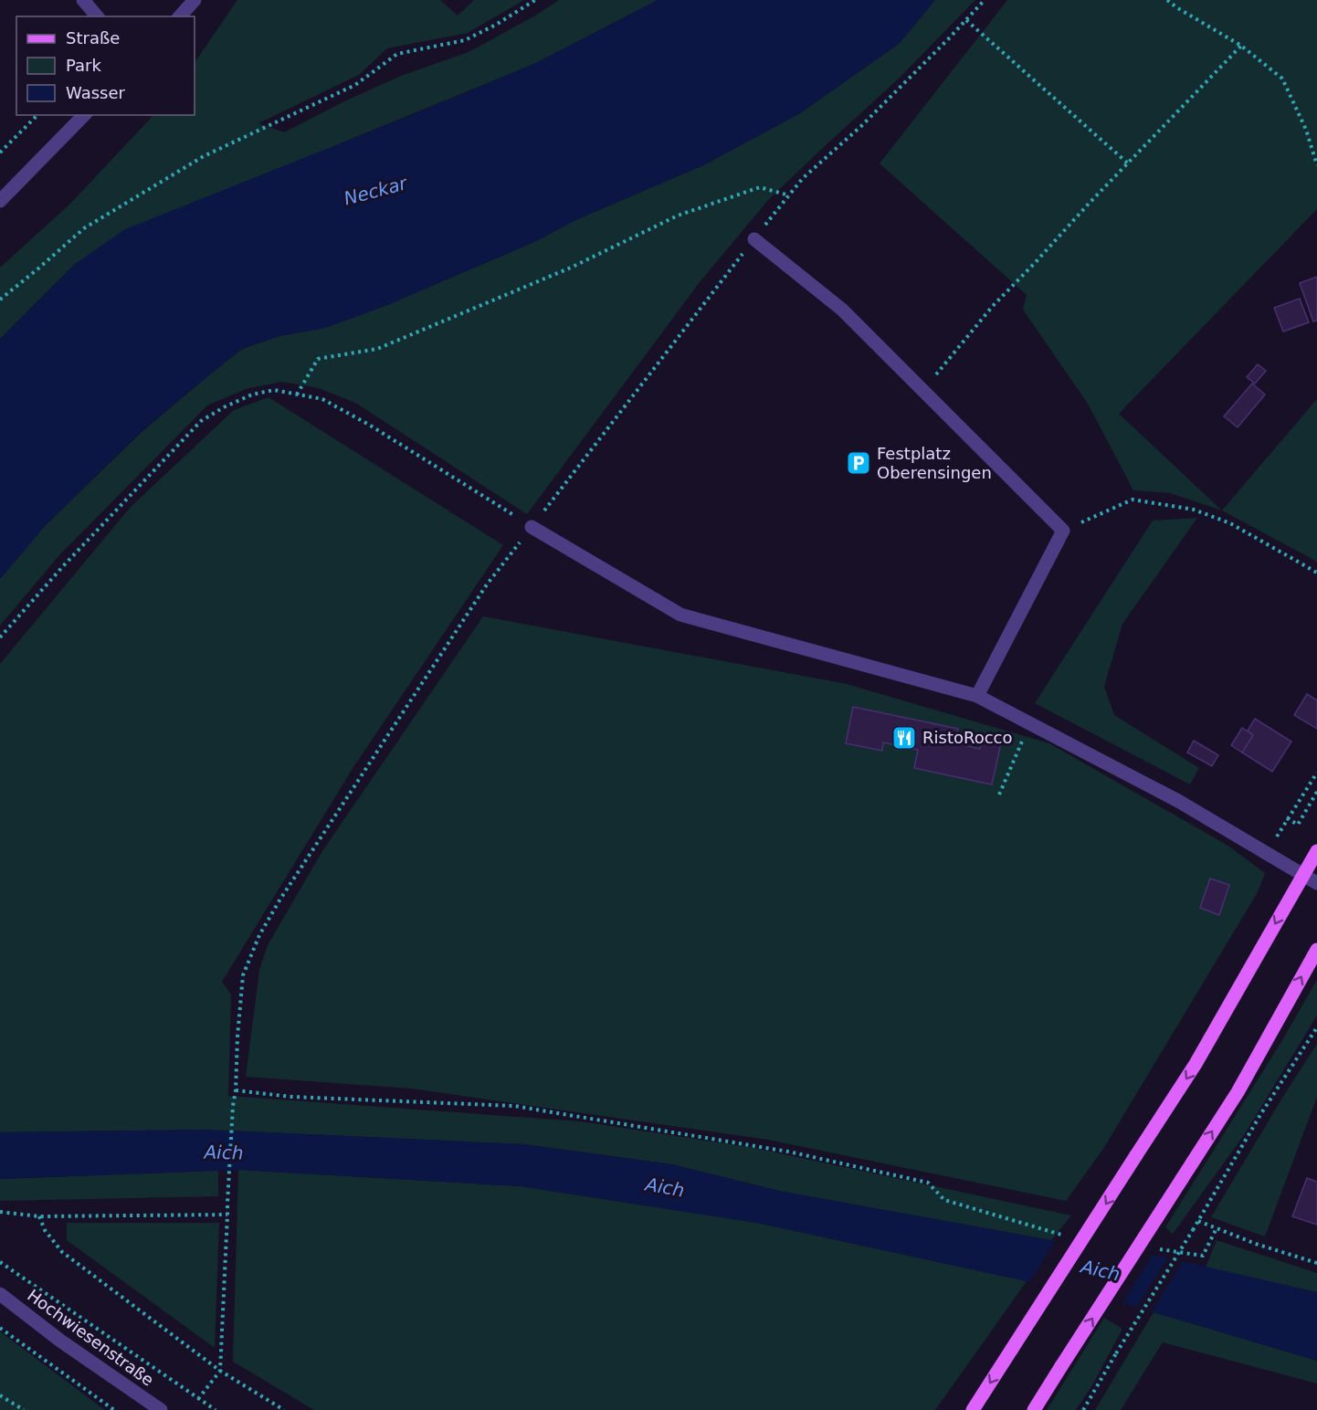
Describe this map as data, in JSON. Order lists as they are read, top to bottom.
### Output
{
  "streets": {
    "street": ["Hochwiesenstraße"]
  },
  "water": ["Neckar", "Aich"],
  "places": {
    "parking": ["Festplatz Oberensingen"],
    "restaurant": ["RistoRocco"]
  },
  "legend": ["Straße", "Park", "Wasser"]
}
